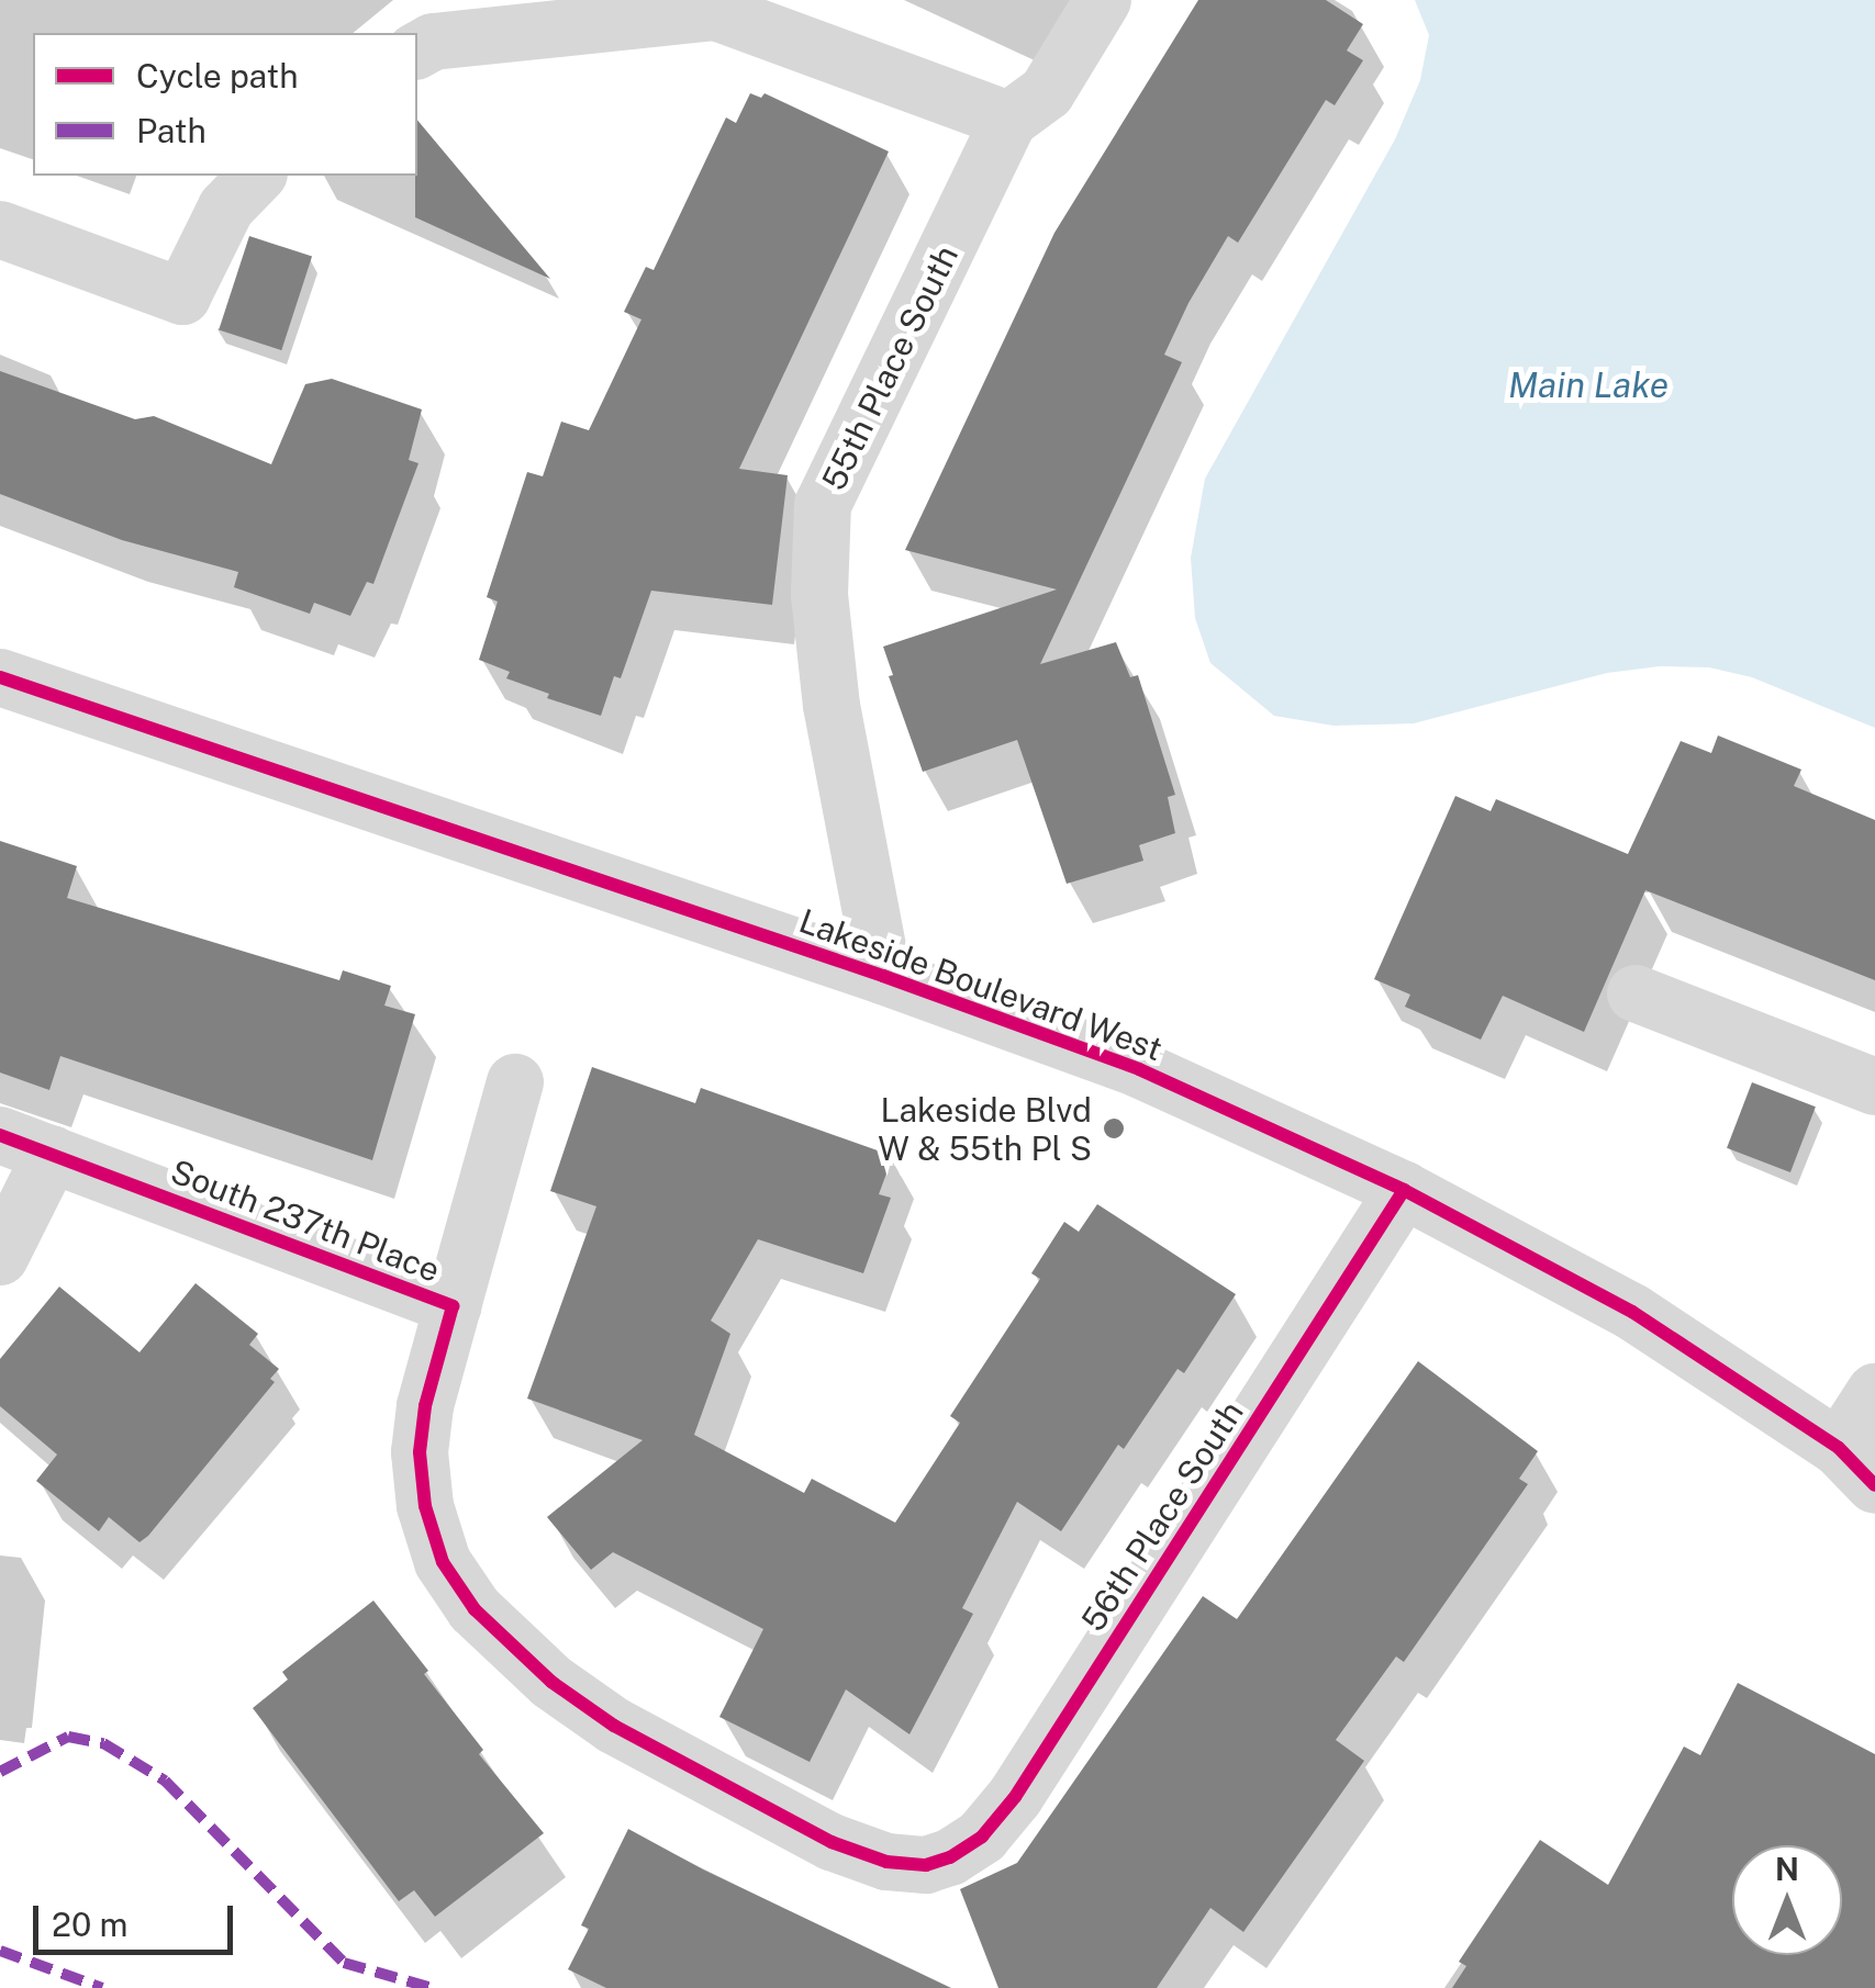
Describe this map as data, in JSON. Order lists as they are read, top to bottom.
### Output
{
  "streets": {
    "street": [
      "55th Place South",
      "Lakeside Boulevard West",
      "South 237th Place",
      "56th Place South"
    ]
  },
  "crossings": [
    ["55th Place South", "Lakeside Boulevard West"],
    ["Lakeside Boulevard West", "56th Place South"],
    ["South 237th Place", "56th Place South"]
  ],
  "water": ["Main Lake"],
  "places": ["Lakeside Blvd W & 55th Pl S"],
  "legend": ["Cycle path", "Path"],
  "scale_bar": "20 m",
  "north": "top"
}
